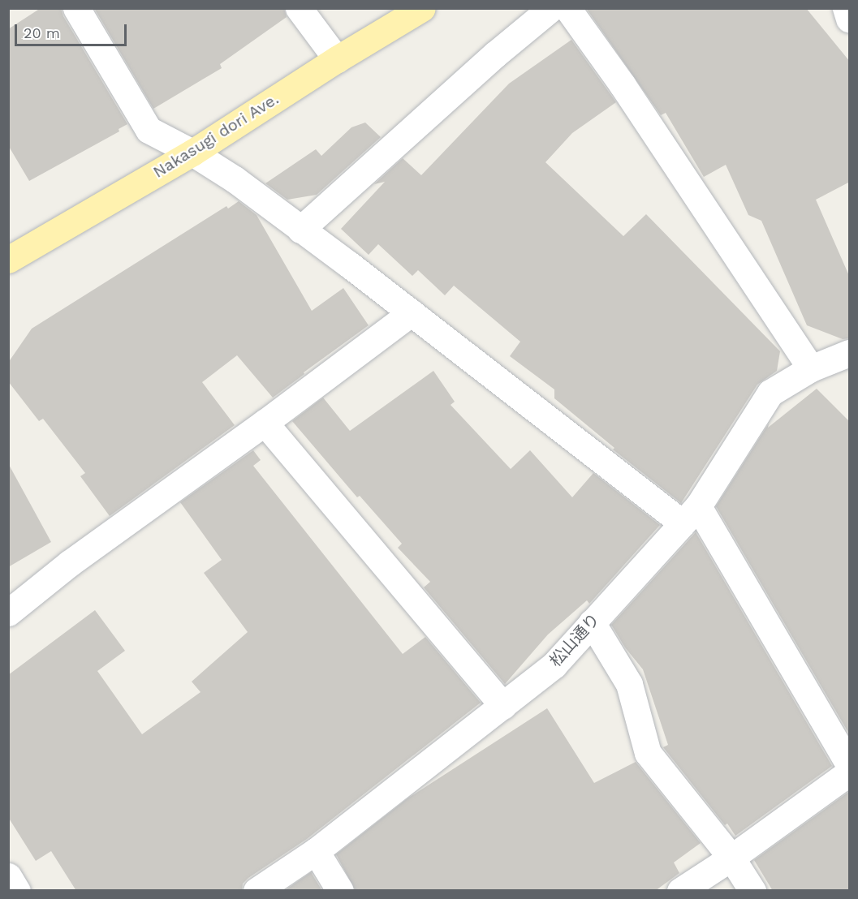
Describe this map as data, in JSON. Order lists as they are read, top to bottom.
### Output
{
  "streets": {
    "main road": ["Nakasugi dori Ave."],
    "street": ["松山通り"]
  },
  "scale_bar": "20 m"
}
